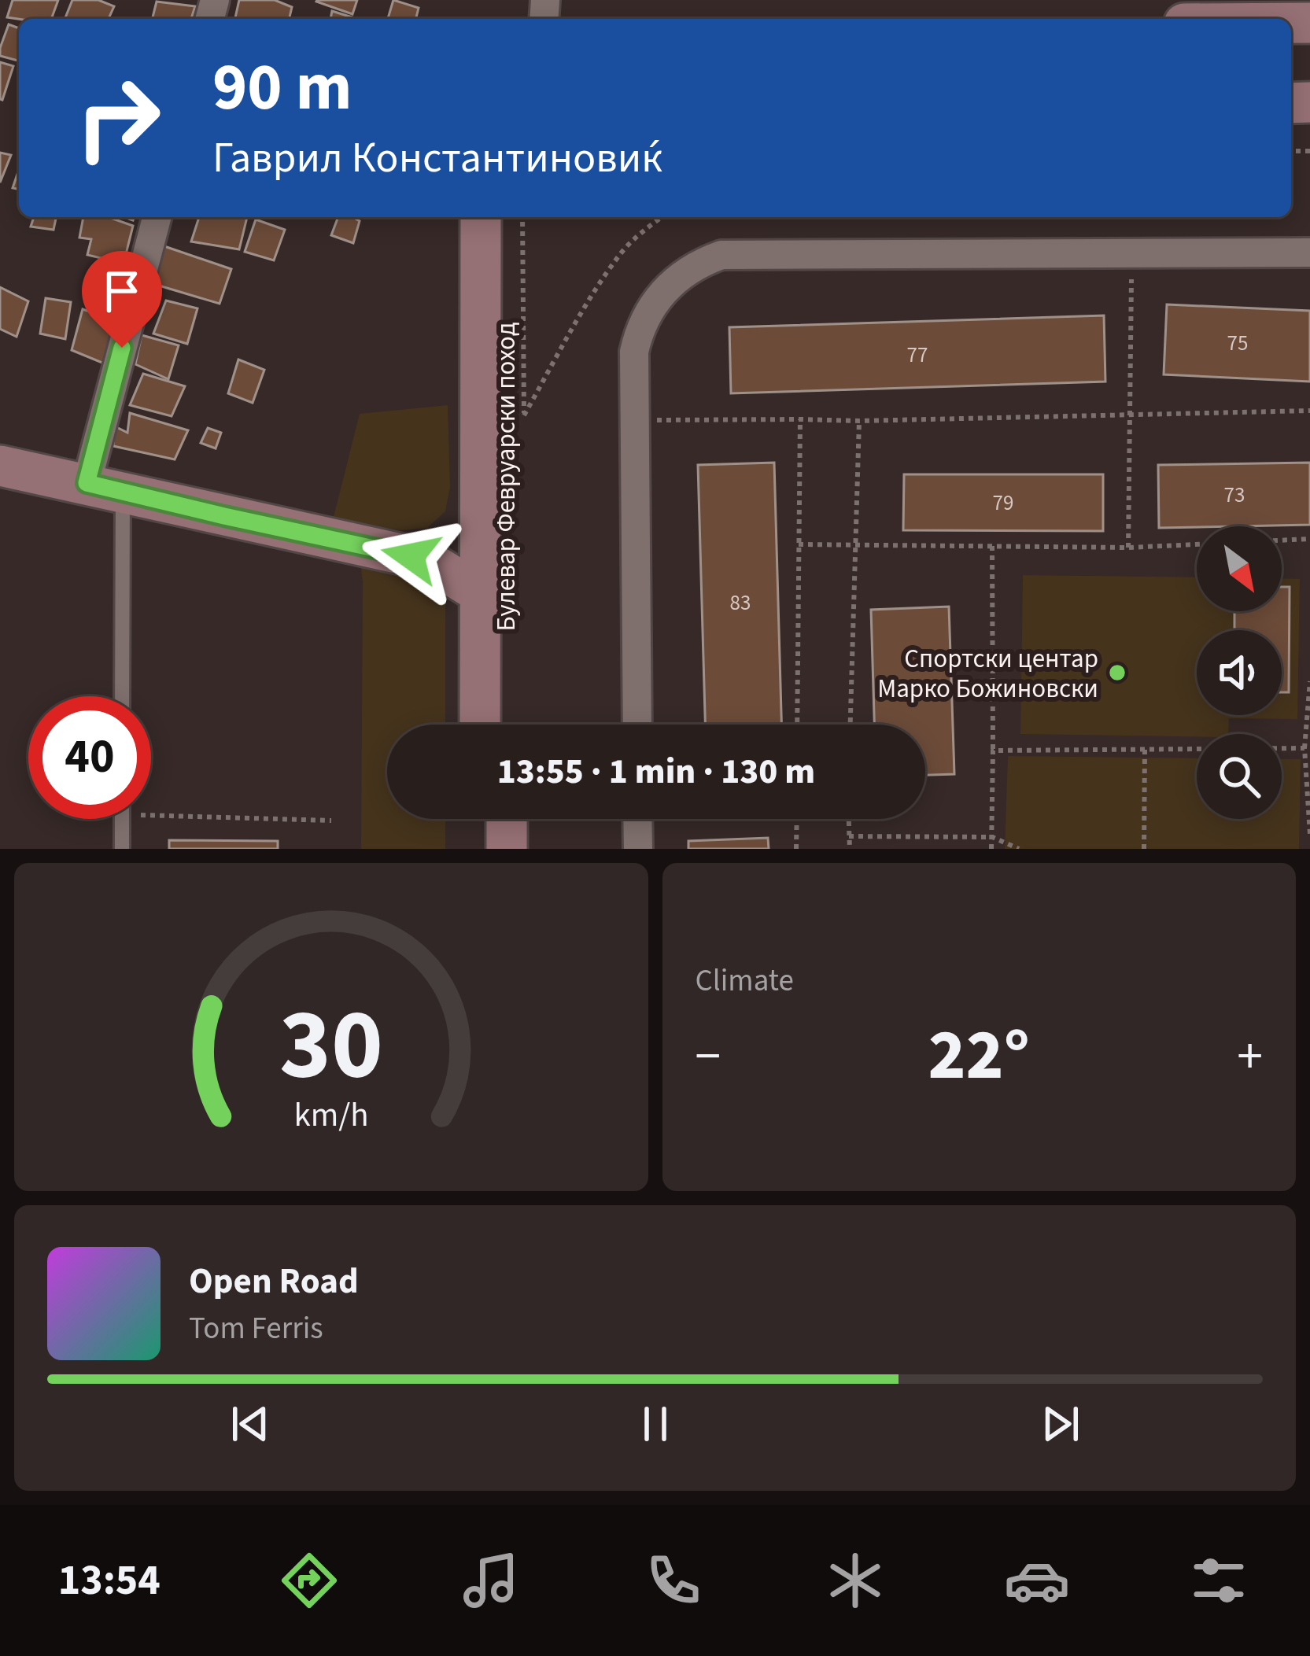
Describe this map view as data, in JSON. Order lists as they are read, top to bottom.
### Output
{
  "streets": {
    "street": ["Булевар Февруарски поход"]
  },
  "places": ["Спортски центар Марко Божиновски"],
  "house_numbers": [
    "75",
    "77",
    "73",
    "79",
    "83"
  ],
  "north": "bottom right",
  "page": {
    "turn": ["90 m", "Гаврил Константиновиќ"],
    "limit": "40",
    "trip": "13:55 · 1 min · 130 m",
    "tile": "Climate",
    "heat": ["−", "22°", "+"],
    "song": ["Open Road", "Tom Ferris"],
    "tabs": "13:54",
    "gauge": ["30", "km/h"]
  }
}
